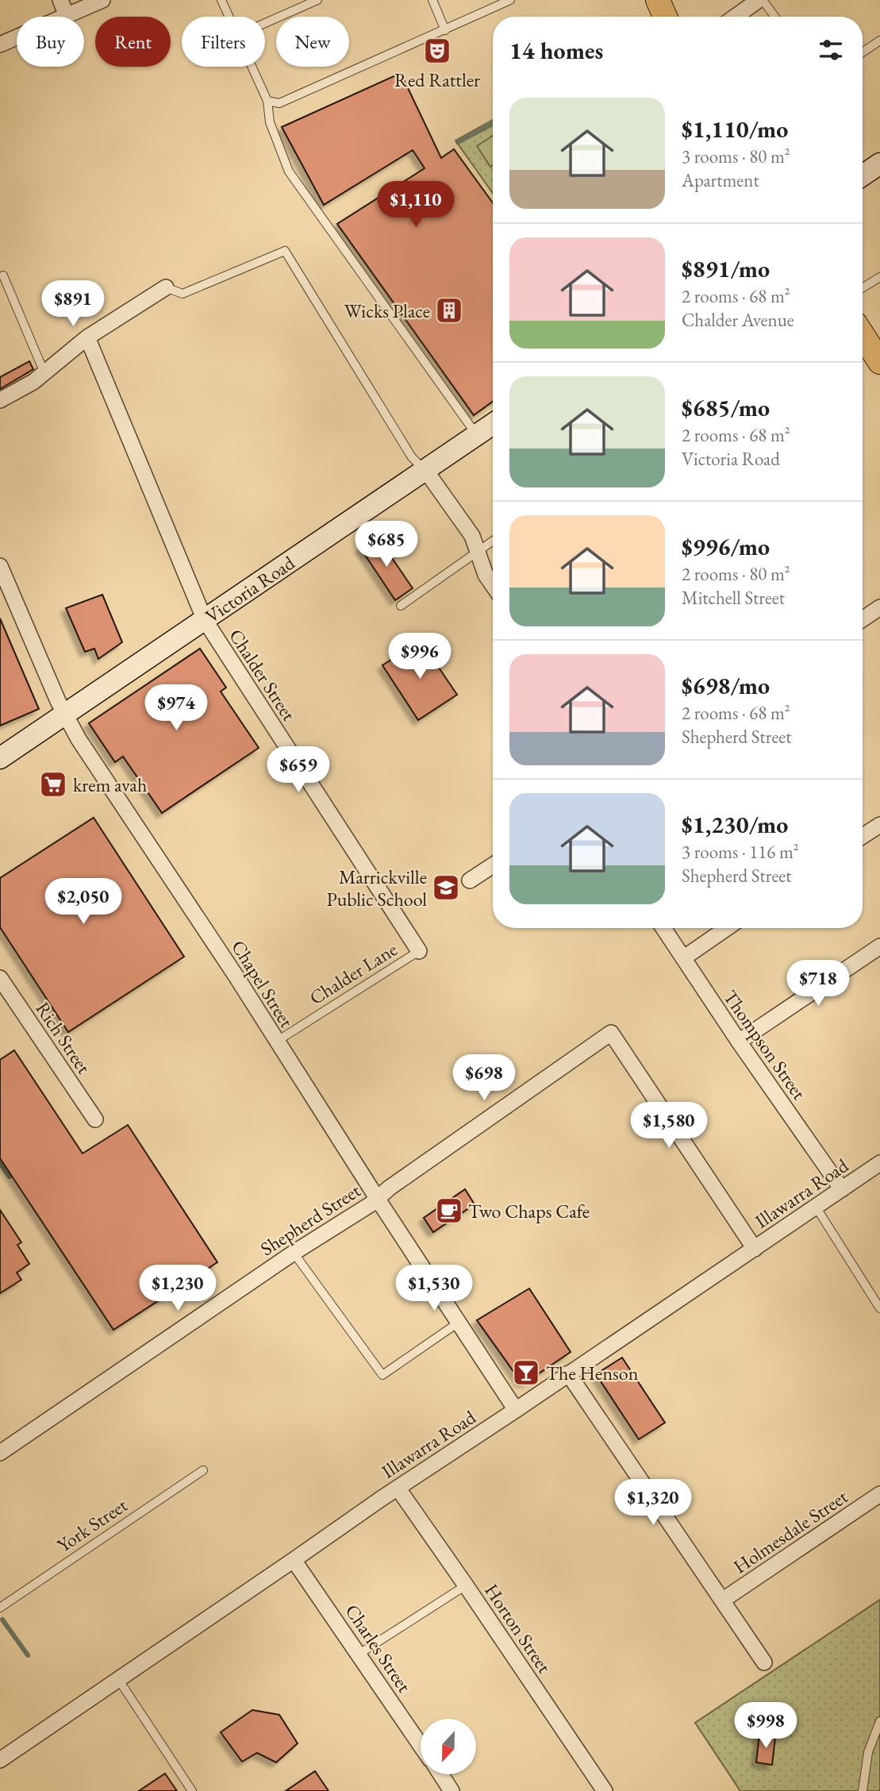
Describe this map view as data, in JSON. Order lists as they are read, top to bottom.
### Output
{
  "streets": {
    "main road": ["Victoria Road"],
    "street": [
      "Chalder Street",
      "Chapel Street",
      "Rich Street",
      "Thompson Street",
      "Illawarra Road",
      "Shepherd Street",
      "Holmesdale Street",
      "Horton Street",
      "Charles Street"
    ],
    "lane": ["Chalder Lane", "York Street"]
  },
  "crossings": [
    ["Victoria Road", "Chalder Street"],
    ["Victoria Road", "Chapel Street"],
    ["Chalder Street", "Chalder Lane"],
    ["Chalder Lane", "Chapel Street"],
    ["Chapel Street", "Illawarra Road"],
    ["Chapel Street", "Shepherd Street"],
    ["Thompson Street", "Illawarra Road"],
    ["Illawarra Road", "Shepherd Street"],
    ["Illawarra Road", "Horton Street"],
    ["Illawarra Road", "Charles Street"]
  ],
  "places": {
    "theatre": ["Red Rattler"],
    "building": ["Wicks Place"],
    "supermarket": ["krem avah"],
    "school or university": ["Marrickville Public School"],
    "cafe": ["Two Chaps Cafe"],
    "bar": ["The Henson"]
  },
  "north": "bottom",
  "page": {
    "chip": [
      "Buy",
      "Rent",
      "Filters",
      "New"
    ],
    "heading": "14 homes",
    "list": [
      {
        "name": "$1,110/mo",
        "note": "3 rooms · 80 m² · Apartment"
      },
      {
        "name": "$891/mo",
        "note": "2 rooms · 68 m² · Chalder Avenue"
      },
      {
        "name": "$685/mo",
        "note": "2 rooms · 68 m² · Victoria Road"
      },
      {
        "name": "$996/mo",
        "note": "2 rooms · 80 m² · Mitchell Street"
      },
      {
        "name": "$698/mo",
        "note": "2 rooms · 68 m² · Shepherd Street"
      },
      {
        "name": "$1,230/mo",
        "note": "3 rooms · 116 m² · Shepherd Street"
      }
    ],
    "price": [
      "$1,110",
      "$891",
      "$685",
      "$996",
      "$974",
      "$659",
      "$2,050",
      "$718",
      "$698",
      "$1,580",
      "$1,230",
      "$1,530",
      "$1,320",
      "$998"
    ]
  }
}
